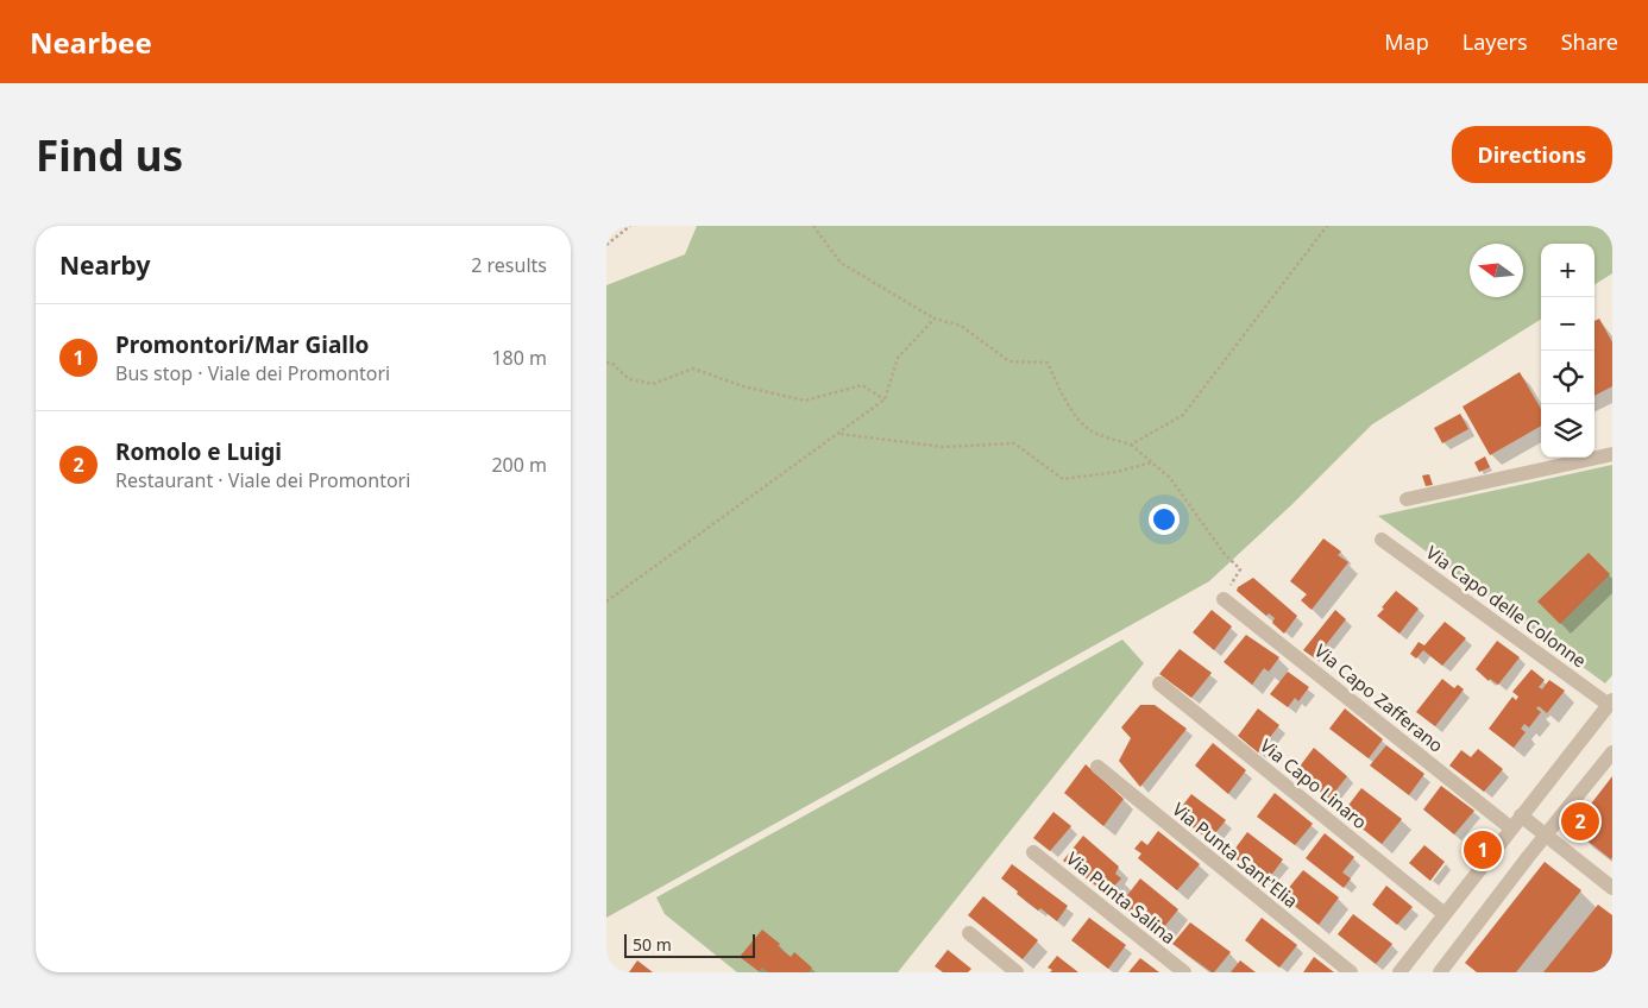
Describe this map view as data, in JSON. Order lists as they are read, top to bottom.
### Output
{
  "streets": {
    "street": [
      "Via Capo delle Colonne",
      "Via Capo Zafferano",
      "Via Capo Linaro",
      "Via Punta Sant'Elia",
      "Via Punta Salina"
    ]
  },
  "scale_bar": "50 m",
  "north": "left",
  "page": {
    "header": "Nearbee",
    "nav": ["Map", "Layers", "Share"],
    "buttons": "Directions",
    "title": "Find us",
    "heading": ["Nearby", "2 results"],
    "map_buttons": ["+", "−"],
    "list": [
      {
        "mark": "1",
        "name": "Promontori/Mar Giallo",
        "note": "Bus stop · Viale dei Promontori",
        "value": "180 m"
      },
      {
        "mark": "2",
        "name": "Romolo e Luigi",
        "note": "Restaurant · Viale dei Promontori",
        "value": "200 m"
      }
    ],
    "pins": ["2", "1"],
    "scale": "50 m"
  }
}
